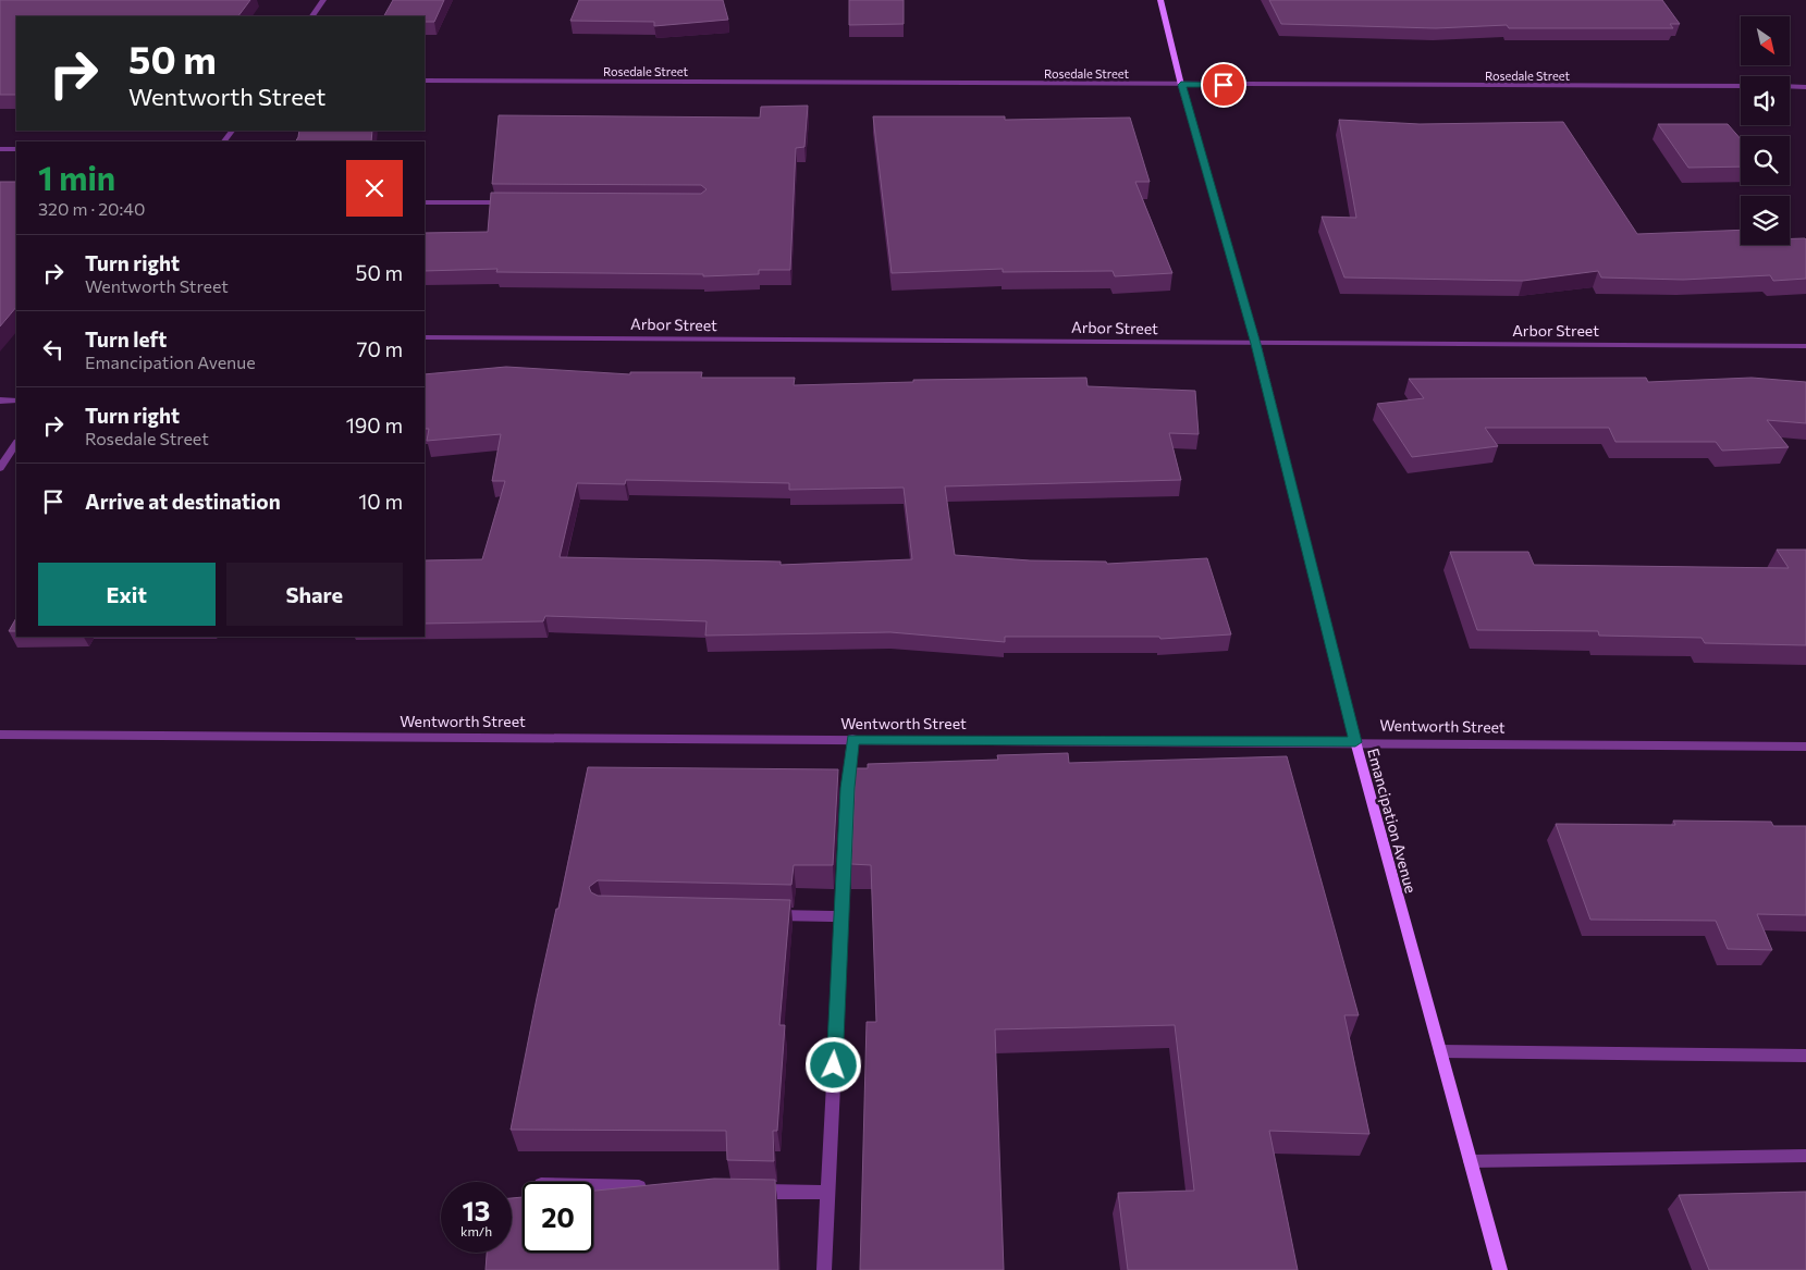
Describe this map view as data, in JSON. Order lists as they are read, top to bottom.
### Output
{
  "streets": {
    "main road": ["Emancipation Avenue"],
    "street": ["Rosedale Street", "Arbor Street", "Wentworth Street"]
  },
  "crossings": [
    ["Rosedale Street", "Emancipation Avenue"],
    ["Arbor Street", "Emancipation Avenue"],
    ["Wentworth Street", "Emancipation Avenue"]
  ],
  "north": "bottom right",
  "page": {
    "turn": ["50 m", "Wentworth Street"],
    "heading": ["1 min", "320 m · 20:40"],
    "list": [
      {
        "name": "Turn right",
        "note": "Wentworth Street",
        "value": "50 m"
      },
      {
        "name": "Turn left",
        "note": "Emancipation Avenue",
        "value": "70 m"
      },
      {
        "name": "Turn right",
        "note": "Rosedale Street",
        "value": "190 m"
      },
      {
        "name": "Arrive at destination",
        "value": "10 m"
      }
    ],
    "buttons": ["Exit", "Share"],
    "speed": "13 km/h",
    "limit": "20"
  }
}
